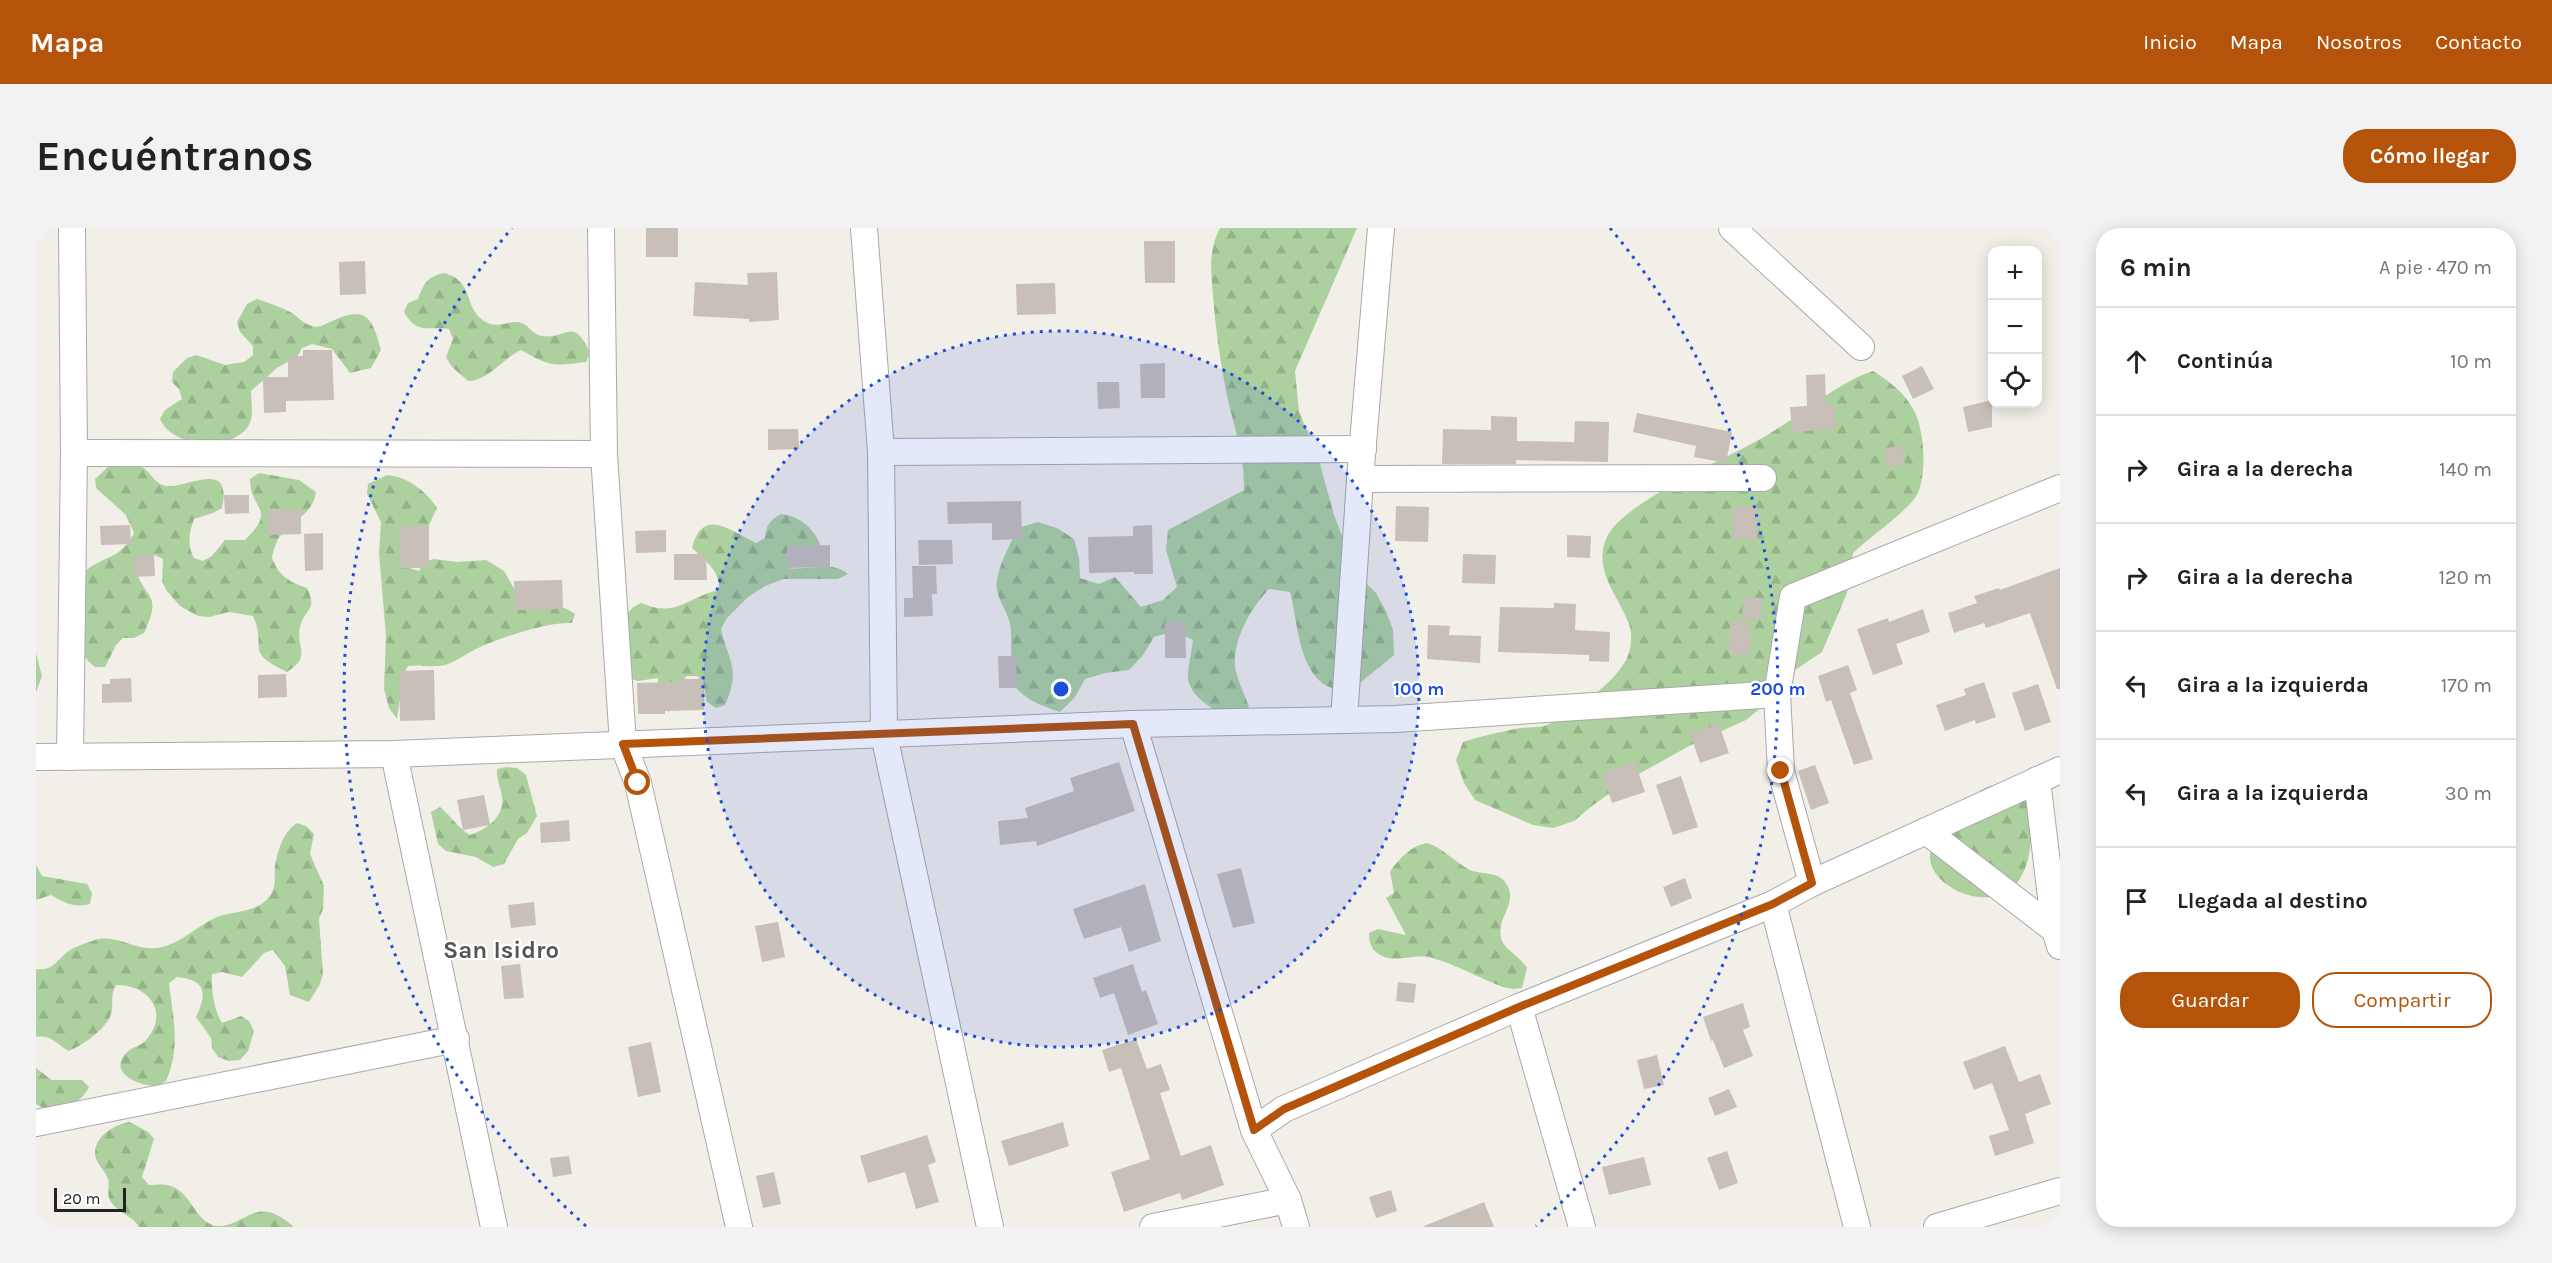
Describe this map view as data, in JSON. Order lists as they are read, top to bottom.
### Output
{
  "districts": ["San Isidro"],
  "scale_bar": "20 m",
  "page": {
    "header": "Mapa",
    "nav": [
      "Inicio",
      "Mapa",
      "Nosotros",
      "Contacto"
    ],
    "buttons": [
      "Cómo llegar",
      ["Guardar", "Compartir"]
    ],
    "title": "Encuéntranos",
    "heading": ["6 min", "A pie · 470 m"],
    "map_buttons": ["+", "−"],
    "list": [
      ["Continúa", "10 m"],
      ["Gira a la derecha", "140 m"],
      ["Gira a la derecha", "120 m"],
      ["Gira a la izquierda", "170 m"],
      ["Gira a la izquierda", "30 m"],
      "Llegada al destino"
    ],
    "scale": "20 m"
  },
  "rings": ["100 m", "200 m"]
}
